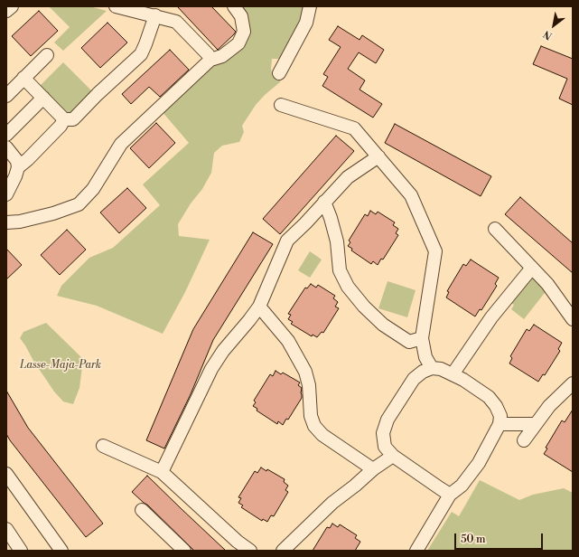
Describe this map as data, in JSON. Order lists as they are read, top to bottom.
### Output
{
  "parks": ["Lasse-Maja-Park"],
  "scale_bar": "50 m",
  "north": "bottom left"
}
